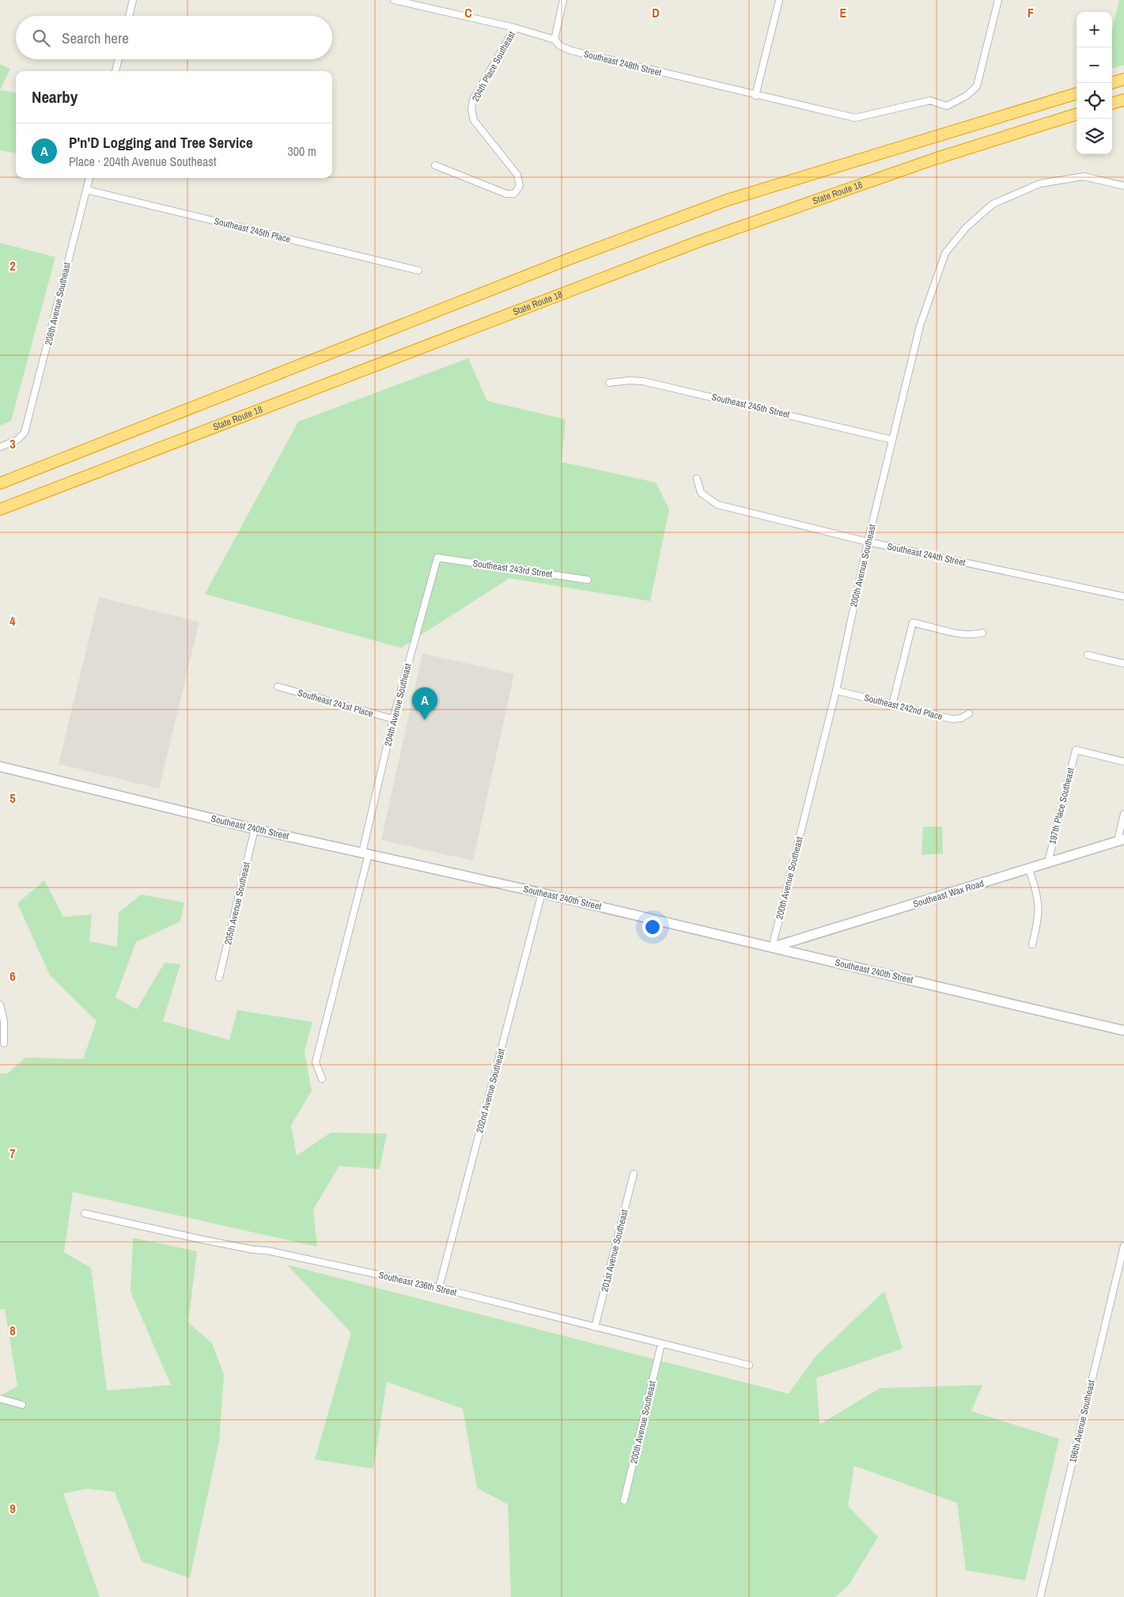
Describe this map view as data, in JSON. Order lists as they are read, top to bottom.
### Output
{
  "streets": {
    "highway": ["State Route 18"],
    "main road": ["Southeast 240th Street", "Southeast Wax Road"],
    "street": [
      "Southeast 248th Street",
      "204th Place Southeast",
      "Southeast 245th Place",
      "208th Avenue Southeast",
      "Southeast 245th Street",
      "Southeast 244th Street",
      "200th Avenue Southeast",
      "Southeast 243rd Street",
      "Southeast 241st Place",
      "204th Avenue Southeast",
      "Southeast 242nd Place",
      "197th Place Southeast",
      "205th Avenue Southeast",
      "202nd Avenue Southeast",
      "201st Avenue Southeast",
      "Southeast 236th Street",
      "196th Avenue Southeast"
    ]
  },
  "crossings": [
    ["Southeast 248th Street", "204th Place Southeast"],
    ["Southeast 245th Place", "208th Avenue Southeast"],
    ["Southeast 245th Street", "200th Avenue Southeast"],
    ["Southeast 244th Street", "200th Avenue Southeast"],
    ["200th Avenue Southeast", "Southeast 242nd Place"],
    ["200th Avenue Southeast", "Southeast 240th Street"],
    ["200th Avenue Southeast", "Southeast Wax Road"],
    ["200th Avenue Southeast", "Southeast 236th Street"],
    ["Southeast 243rd Street", "204th Avenue Southeast"],
    ["Southeast 241st Place", "204th Avenue Southeast"],
    ["204th Avenue Southeast", "Southeast 240th Street"],
    ["197th Place Southeast", "Southeast Wax Road"],
    ["Southeast 240th Street", "Southeast Wax Road"],
    ["Southeast 240th Street", "205th Avenue Southeast"],
    ["Southeast 240th Street", "202nd Avenue Southeast"],
    ["202nd Avenue Southeast", "Southeast 236th Street"],
    ["201st Avenue Southeast", "Southeast 236th Street"]
  ],
  "page": {
    "map_buttons": ["+", "−"],
    "search": "Search here",
    "heading": "Nearby",
    "list": [
      {
        "mark": "A",
        "name": "P'n'D Logging and Tree Service",
        "note": "Place · 204th Avenue Southeast",
        "value": "300 m"
      }
    ],
    "pins": "A"
  },
  "grid": {
    "columns": [
      "C",
      "D",
      "E",
      "F"
    ],
    "rows": [
      "2",
      "3",
      "4",
      "5",
      "6",
      "7",
      "8",
      "9"
    ]
  }
}
